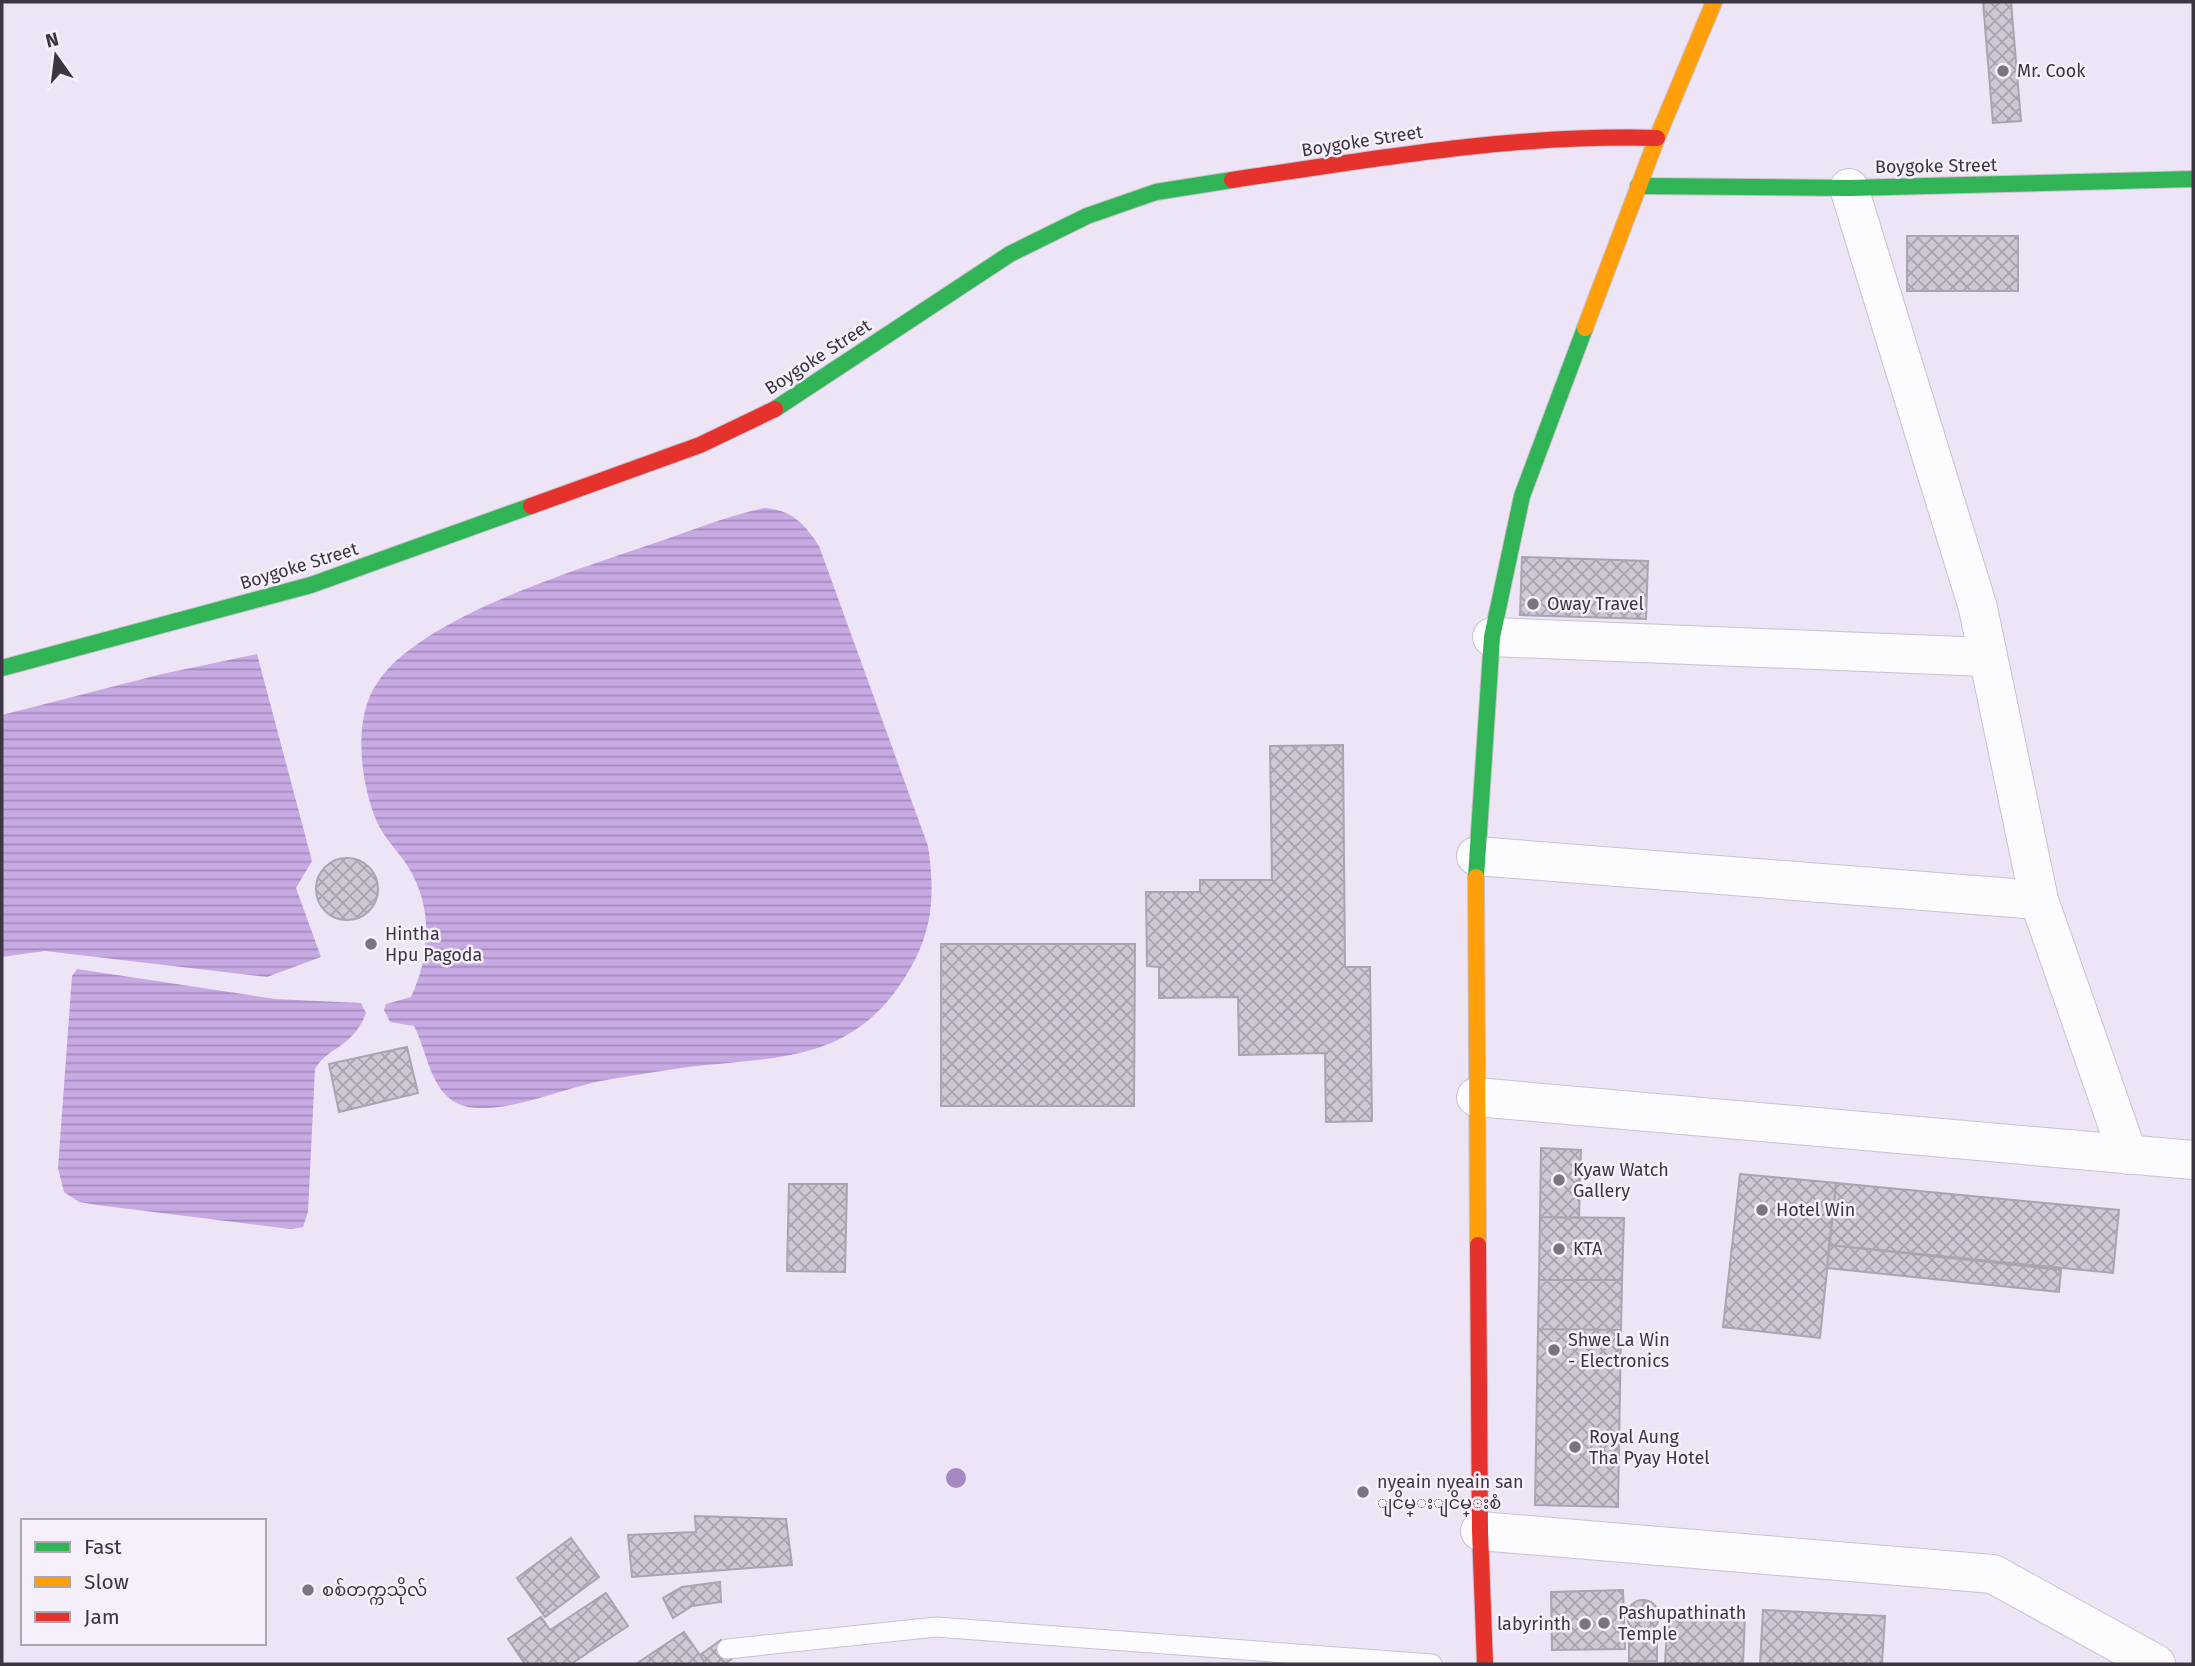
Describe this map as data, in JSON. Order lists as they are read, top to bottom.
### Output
{
  "streets": {
    "street": ["Boygoke Street"]
  },
  "places": [
    "Mr. Cook",
    "Oway Travel",
    "Hintha Hpu Pagoda",
    "Kyaw Watch Gallery",
    "Hotel Win",
    "KTA",
    "Shwe La Win - Electronics",
    "Royal Aung Tha Pyay Hotel",
    "nyeain nyeain san ျငိမ္းျငိမ္းစံ",
    "စစ်‌တက္ကသိုလ်",
    "Pashupathinath Temple",
    "labyrinth"
  ],
  "legend": ["Fast", "Slow", "Jam"],
  "north": "top"
}
